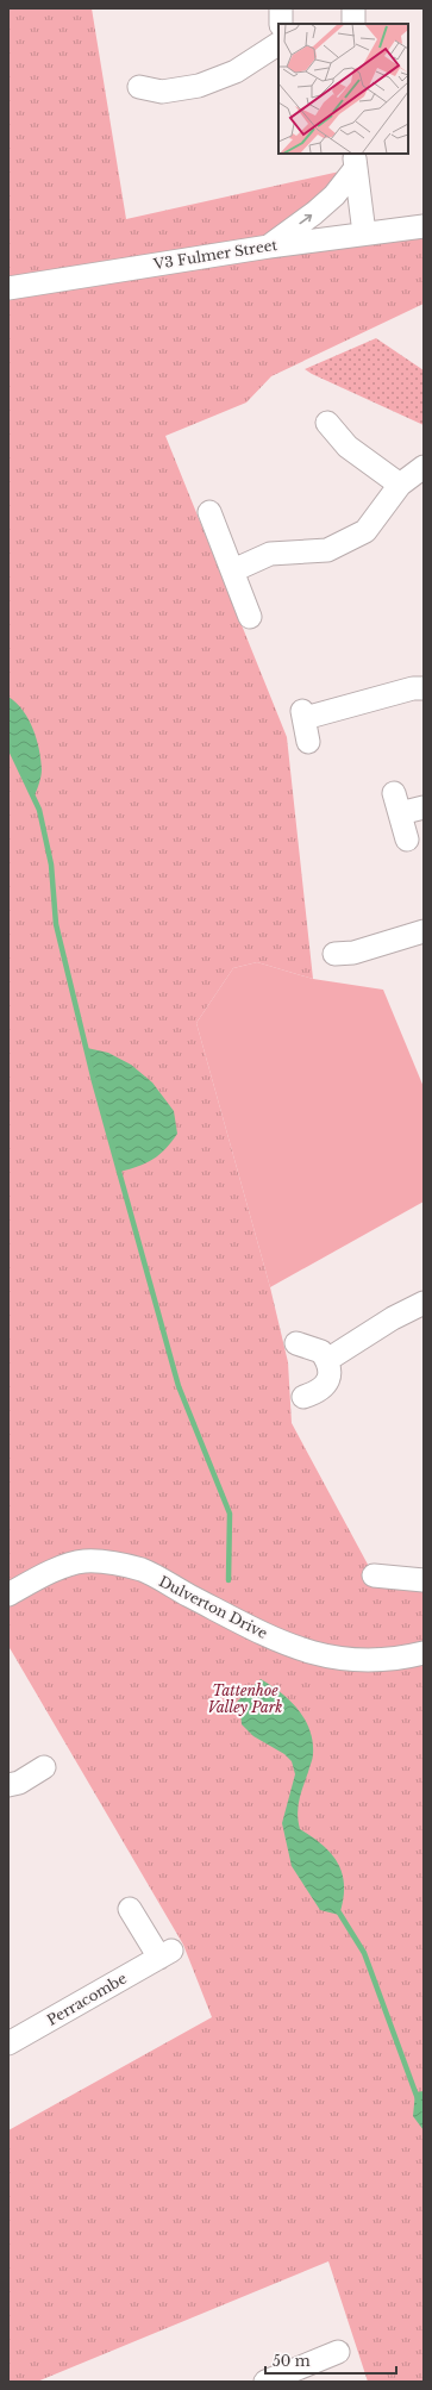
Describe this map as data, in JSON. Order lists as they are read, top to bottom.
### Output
{
  "streets": {
    "street": ["V3 Fulmer Street", "Dulverton Drive", "Perracombe"]
  },
  "parks": ["Tattenhoe Valley Park"],
  "scale_bar": "50 m"
}
